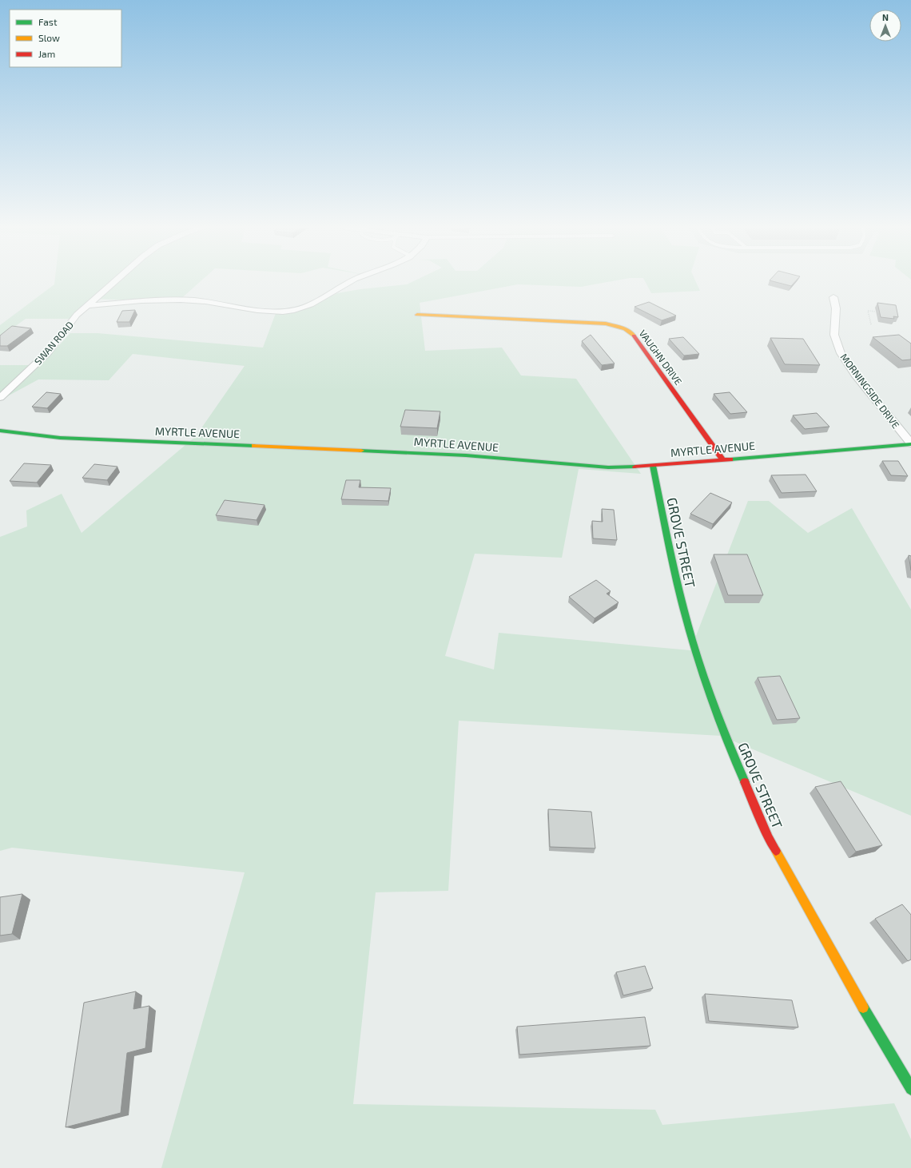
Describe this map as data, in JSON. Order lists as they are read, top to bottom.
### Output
{
  "streets": {
    "street": [
      "SWAN ROAD",
      "VAUGHN DRIVE",
      "MORNINGSIDE DRIVE",
      "MYRTLE AVENUE",
      "GROVE STREET"
    ]
  },
  "crossings": [
    ["VAUGHN DRIVE", "MYRTLE AVENUE"],
    ["MORNINGSIDE DRIVE", "MYRTLE AVENUE"],
    ["MYRTLE AVENUE", "GROVE STREET"]
  ],
  "legend": ["Fast", "Slow", "Jam"],
  "north": "top"
}
